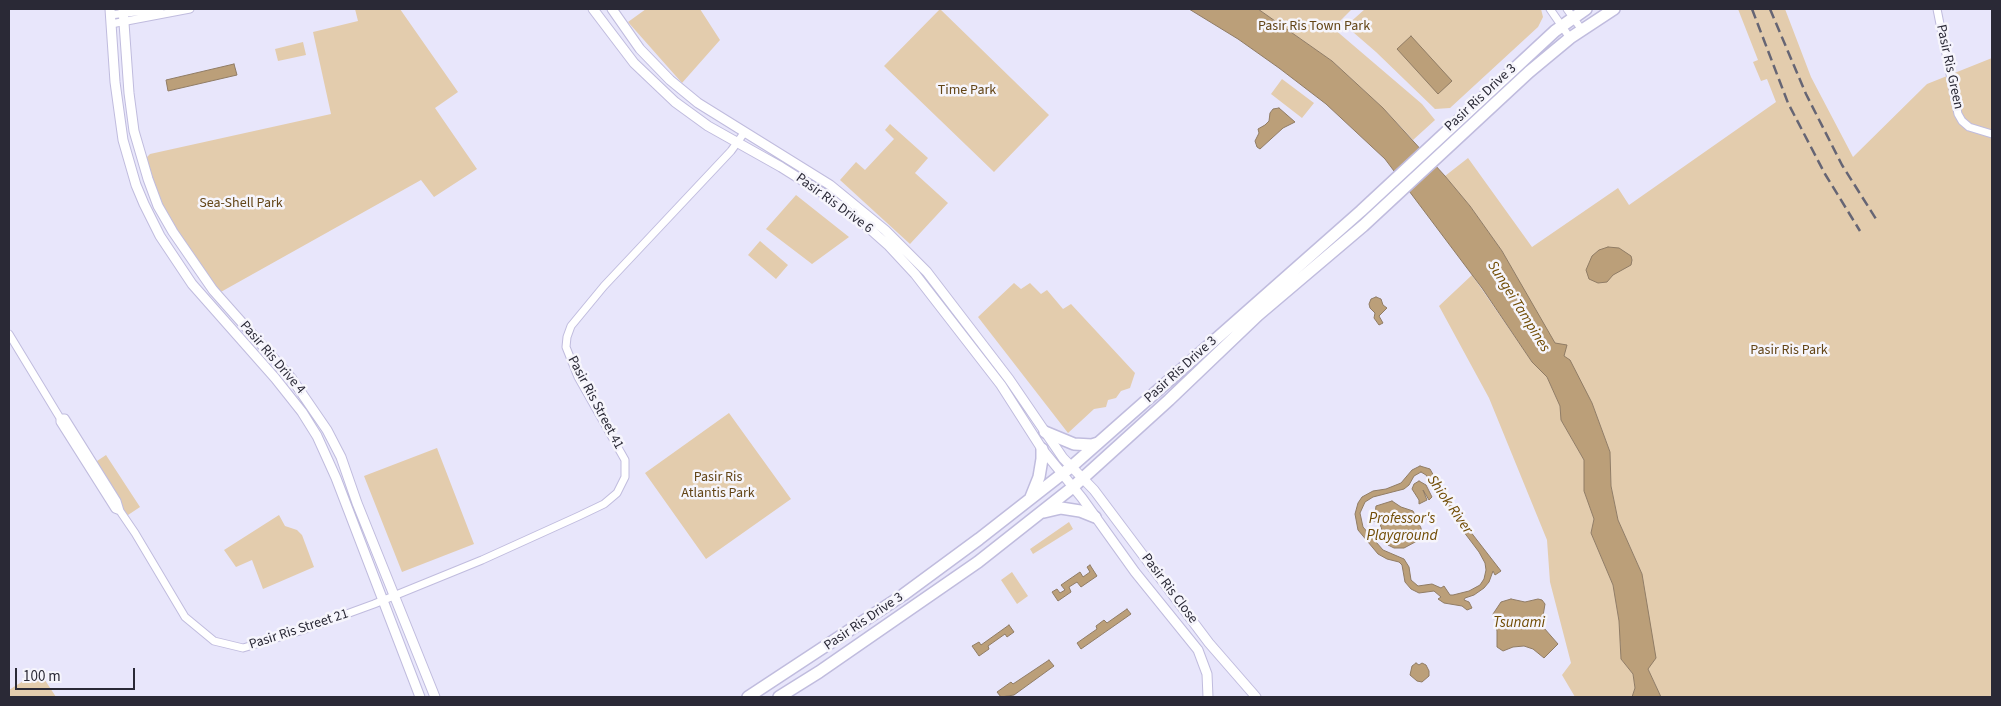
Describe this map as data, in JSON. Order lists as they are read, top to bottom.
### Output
{
  "streets": {
    "main road": ["Pasir Ris Drive 3"],
    "street": [
      "Pasir Ris Green",
      "Pasir Ris Drive 6",
      "Pasir Ris Drive 4",
      "Pasir Ris Street 41",
      "Pasir Ris Close",
      "Pasir Ris Street 21"
    ]
  },
  "crossings": [
    ["Pasir Ris Drive 3", "Pasir Ris Drive 6"],
    ["Pasir Ris Drive 3", "Pasir Ris Close"],
    ["Pasir Ris Drive 6", "Pasir Ris Street 41"],
    ["Pasir Ris Drive 6", "Pasir Ris Close"],
    ["Pasir Ris Drive 4", "Pasir Ris Street 41"],
    ["Pasir Ris Drive 4", "Pasir Ris Street 21"],
    ["Pasir Ris Street 41", "Pasir Ris Street 21"]
  ],
  "water": [
    "Sungei Tampines",
    "Shiok River",
    "Professor's Playground",
    "Tsunami"
  ],
  "parks": [
    "Pasir Ris Town Park",
    "Time Park",
    "Sea-Shell Park",
    "Pasir Ris Park",
    "Pasir Ris Atlantis Park"
  ],
  "scale_bar": "100 m"
}
